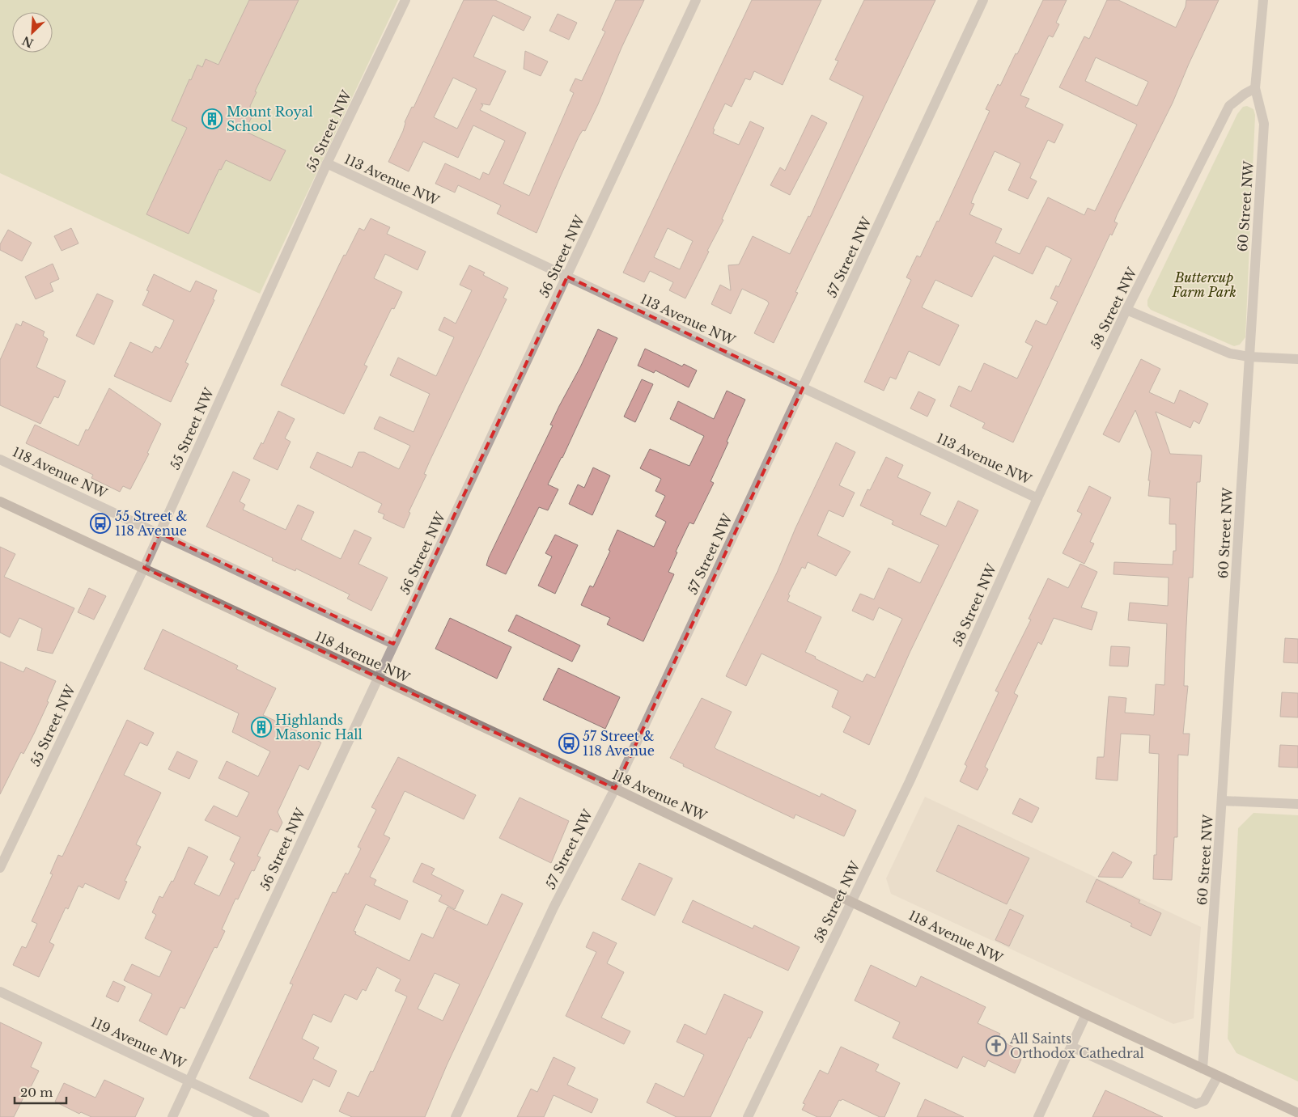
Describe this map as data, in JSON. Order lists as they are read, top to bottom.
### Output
{
  "streets": {
    "main road": ["118 Avenue NW"],
    "street": [
      "55 Street NW",
      "113 Avenue NW",
      "60 Street NW",
      "56 Street NW",
      "57 Street NW",
      "58 Street NW",
      "119 Avenue NW"
    ]
  },
  "crossings": [
    ["55 Street NW", "113 Avenue NW"],
    ["55 Street NW", "118 Avenue NW"],
    ["113 Avenue NW", "56 Street NW"],
    ["113 Avenue NW", "57 Street NW"],
    ["113 Avenue NW", "58 Street NW"],
    ["60 Street NW", "58 Street NW"],
    ["60 Street NW", "118 Avenue NW"],
    ["56 Street NW", "118 Avenue NW"],
    ["56 Street NW", "119 Avenue NW"],
    ["57 Street NW", "118 Avenue NW"],
    ["58 Street NW", "118 Avenue NW"]
  ],
  "parks": ["Buttercup Farm Park"],
  "places": {
    "building": ["Mount Royal School", "Highlands Masonic Hall"],
    "bus stop": ["55 Street & 118 Avenue", "57 Street & 118 Avenue"],
    "church": ["All Saints Orthodox Cathedral"]
  },
  "scale_bar": "20 m",
  "north": "bottom left"
}
